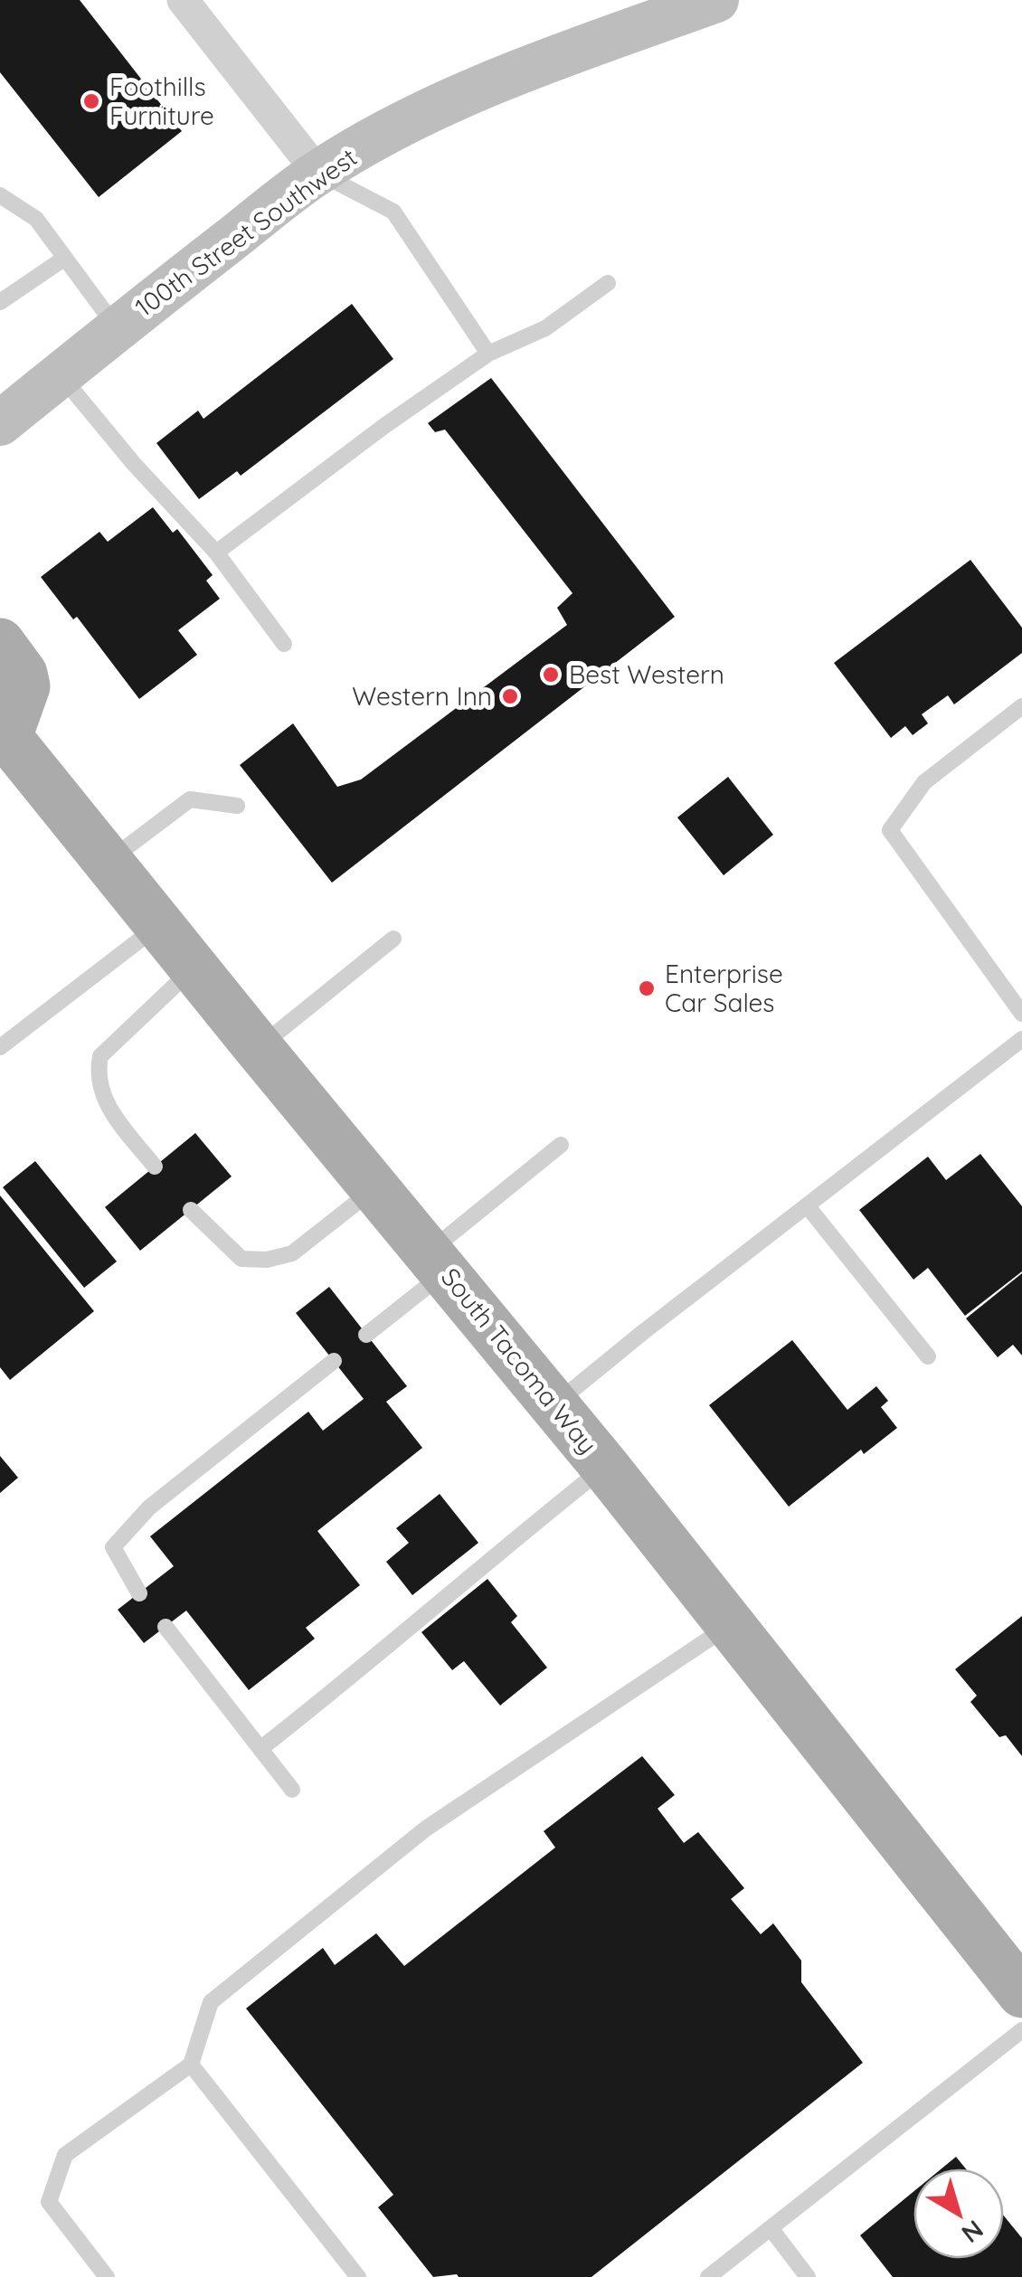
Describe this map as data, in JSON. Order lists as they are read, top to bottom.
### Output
{
  "streets": {
    "main road": ["100th Street Southwest", "South Tacoma Way"]
  },
  "places": [
    "Foothills Furniture",
    "Best Western",
    "Western Inn",
    "Enterprise Car Sales"
  ],
  "north": "bottom right"
}
